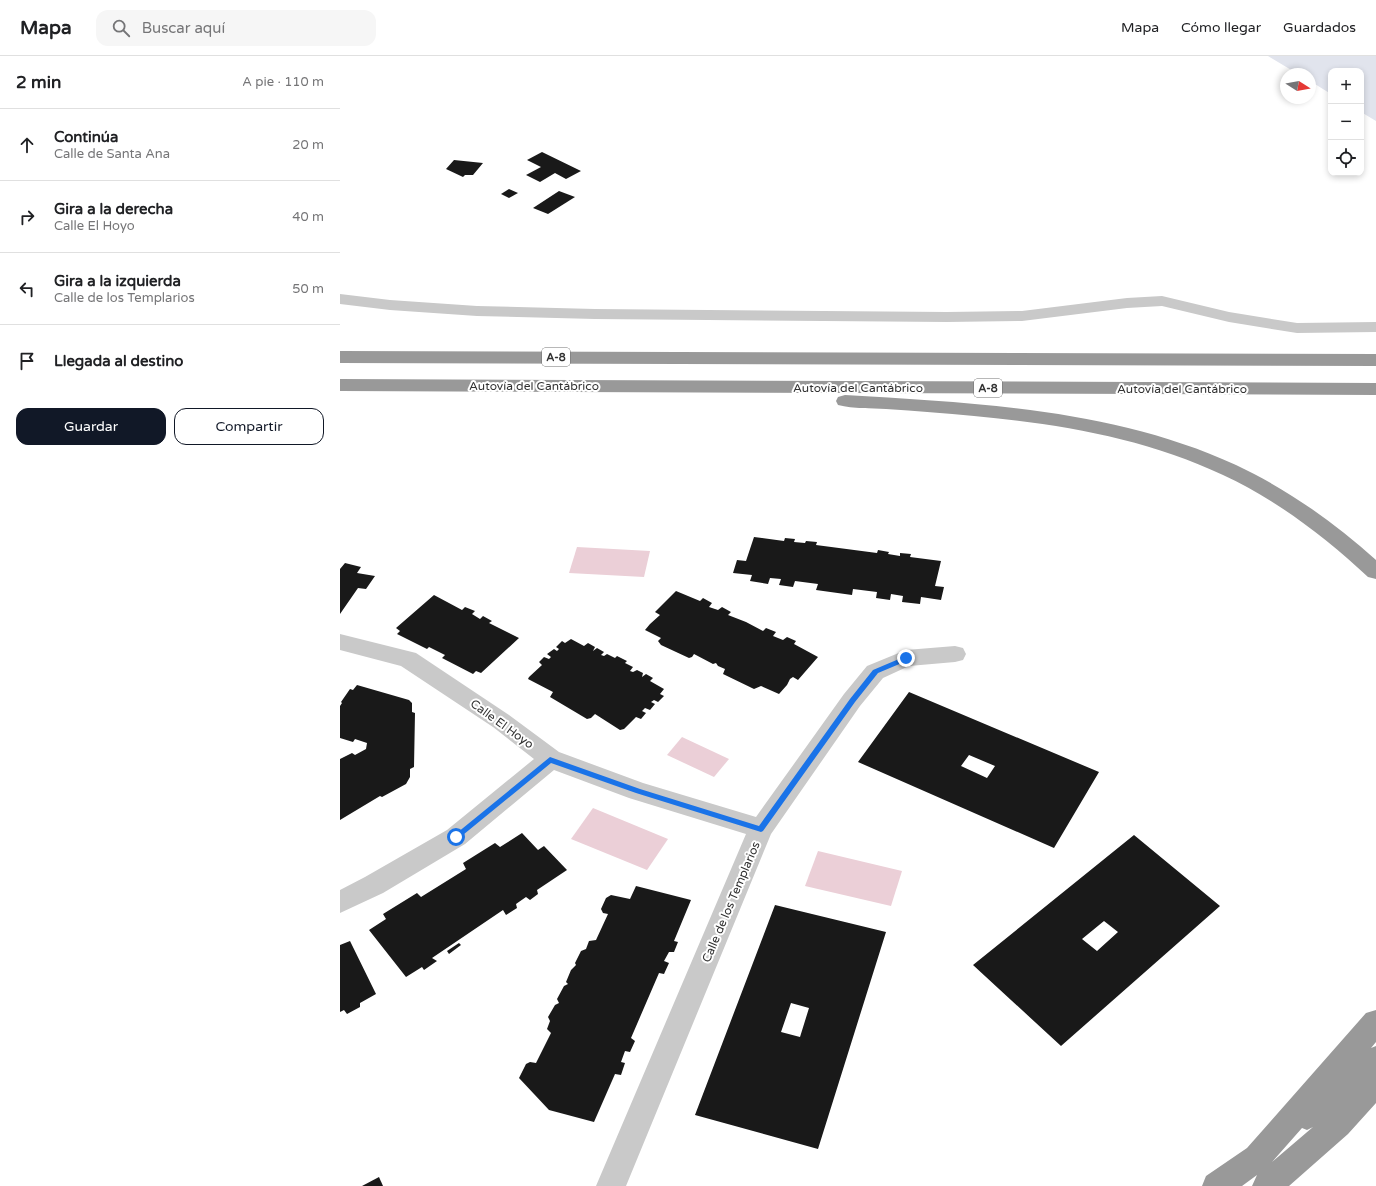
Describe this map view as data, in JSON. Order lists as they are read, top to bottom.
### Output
{
  "streets": {
    "highway": ["A-8", "Autovía del Cantábrico"],
    "street": ["Calle El Hoyo", "Calle de los Templarios"]
  },
  "crossings": [
    ["Calle El Hoyo", "Calle de los Templarios"]
  ],
  "north": "right",
  "page": {
    "header": "Mapa",
    "search": "Buscar aquí",
    "nav": ["Mapa", "Cómo llegar", "Guardados"],
    "heading": ["2 min", "A pie · 110 m"],
    "map_buttons": ["+", "−"],
    "list": [
      ["Continúa", "Calle de Santa Ana", "20 m"],
      ["Gira a la derecha", "Calle El Hoyo", "40 m"],
      ["Gira a la izquierda", "Calle de los Templarios", "50 m"],
      "Llegada al destino"
    ],
    "buttons": ["Guardar", "Compartir"]
  }
}
